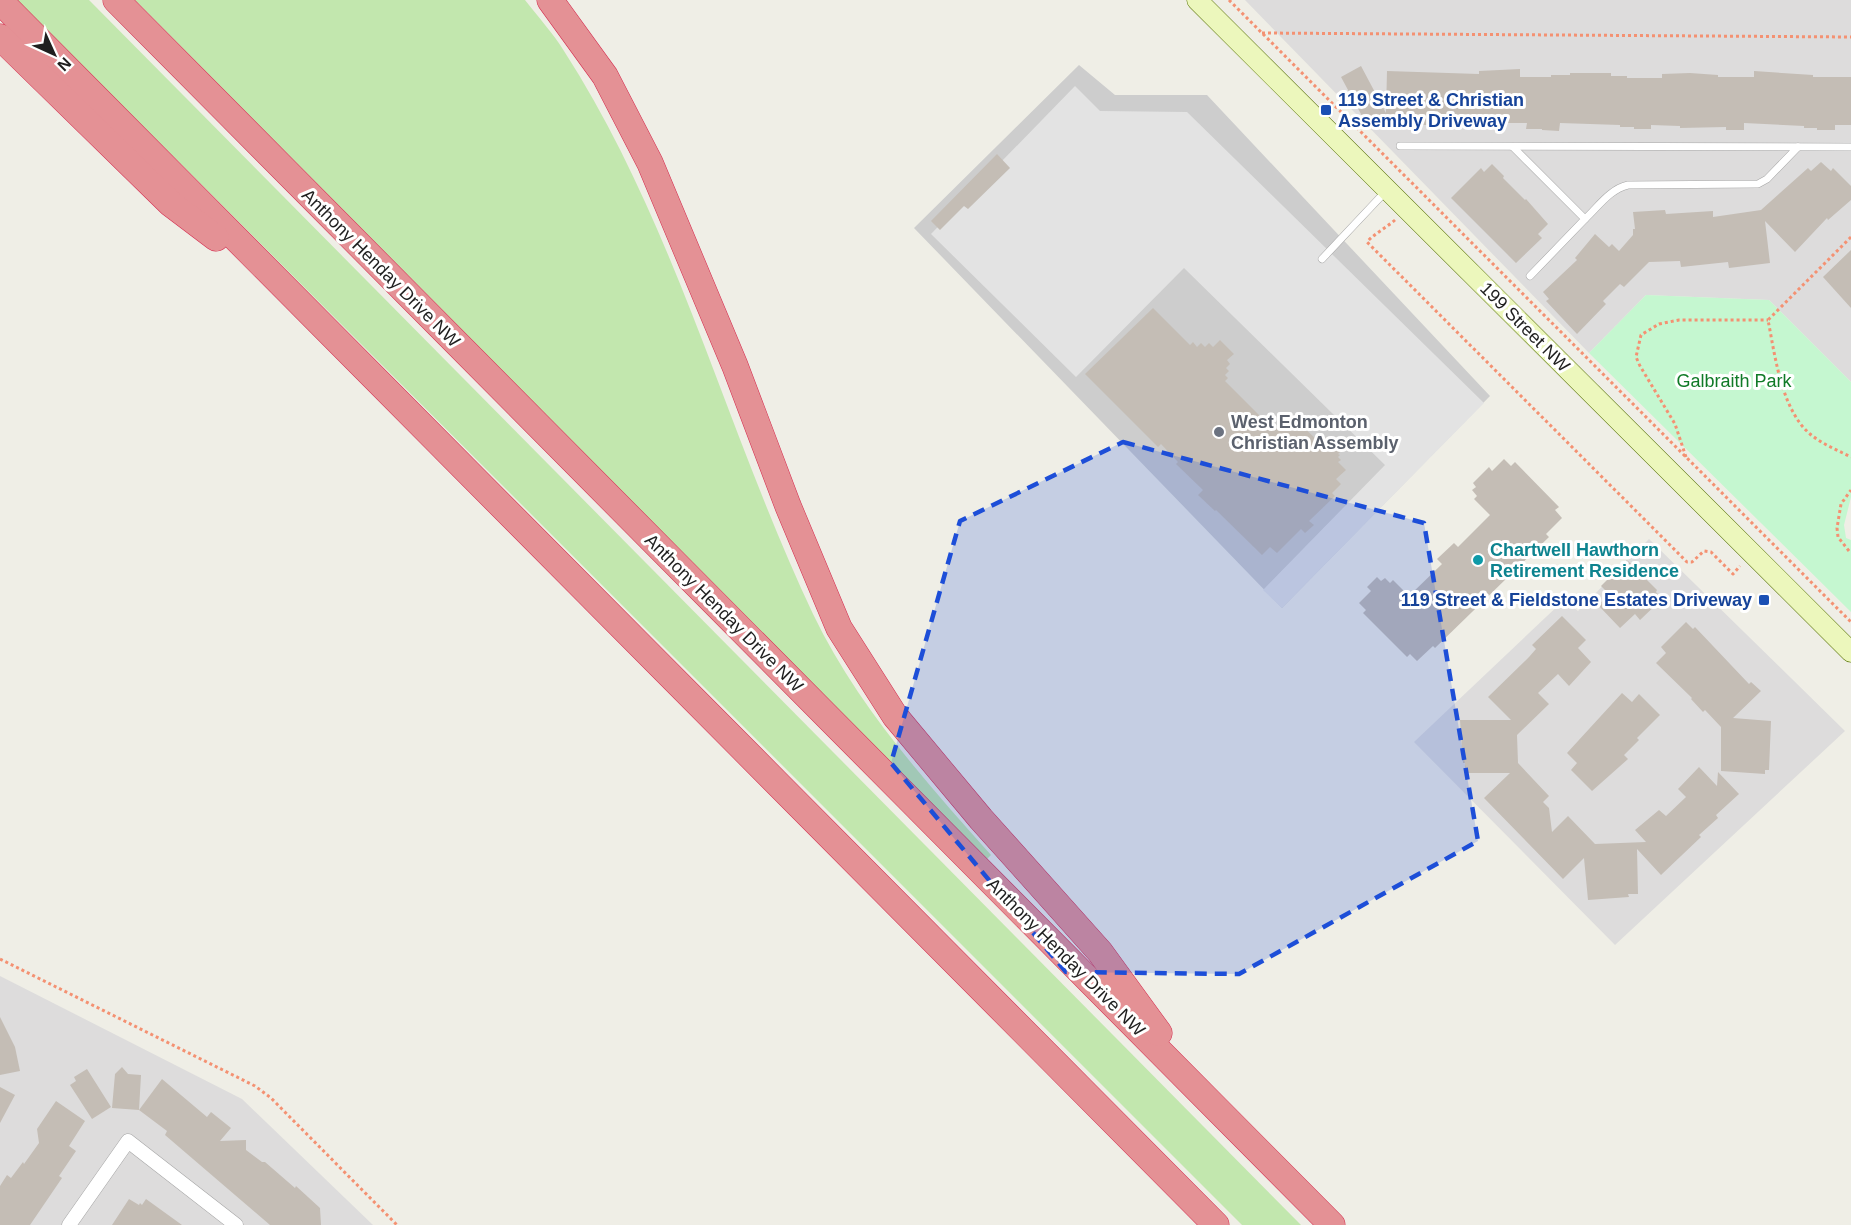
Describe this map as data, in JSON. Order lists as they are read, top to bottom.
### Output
{
  "streets": {
    "highway": ["Anthony Henday Drive NW"],
    "main road": ["199 Street NW"]
  },
  "parks": ["Galbraith Park"],
  "places": {
    "transit": ["119 Street & Christian Assembly Driveway", "119 Street & Fieldstone Estates Driveway"],
    "other": ["West Edmonton Christian Assembly", "Chartwell Hawthorn Retirement Residence"]
  },
  "north": "bottom right"
}
